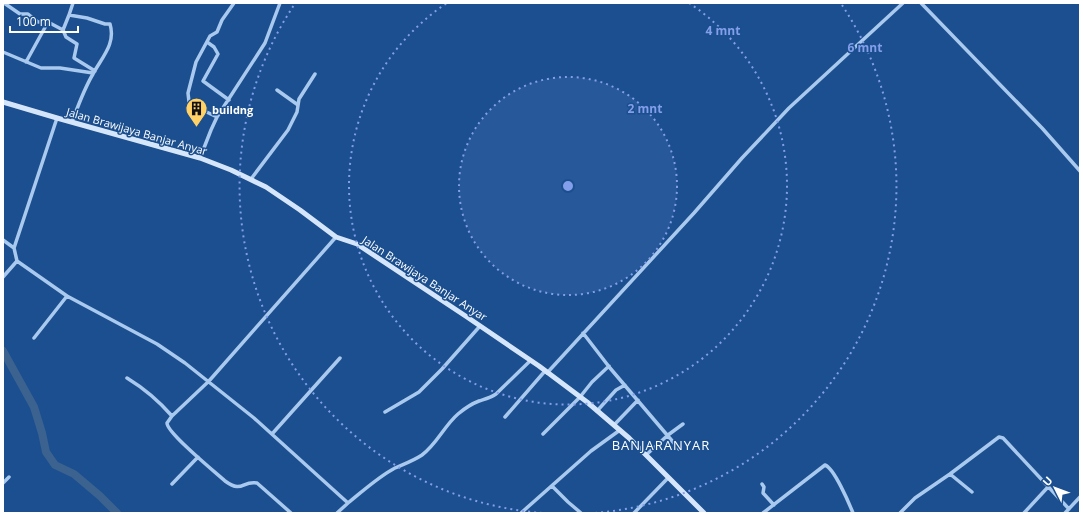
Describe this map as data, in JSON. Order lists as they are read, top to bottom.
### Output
{
  "streets": {
    "street": ["Jalan Brawijaya Banjar Anyar"]
  },
  "districts": ["BANJARANYAR"],
  "places": {
    "building": ["buildng"]
  },
  "scale_bar": "100 m",
  "north": "top left",
  "rings": ["4 mnt", "6 mnt", "2 mnt"]
}
